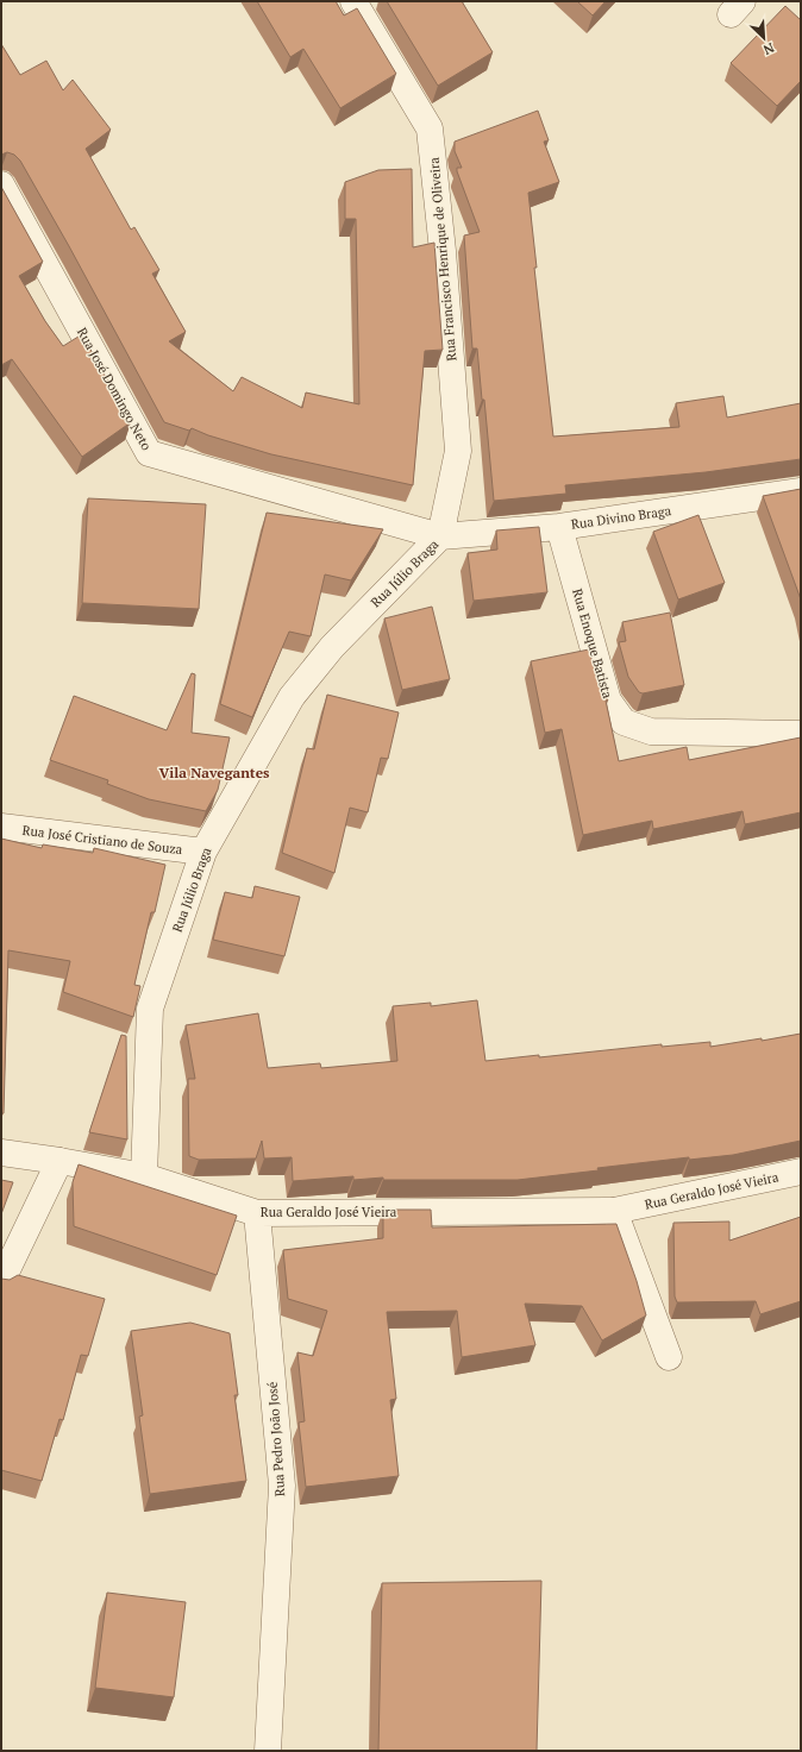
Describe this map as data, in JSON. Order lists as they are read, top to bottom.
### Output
{
  "streets": {
    "street": [
      "Rua Francisco Henrique de Oliveira",
      "Rua José Domingo Neto",
      "Rua Divino Braga",
      "Rua Júlio Braga",
      "Rua Enoque Batista",
      "Rua José Cristiano de Souza",
      "Rua Geraldo José Vieira",
      "Rua Pedro João José"
    ]
  },
  "crossings": [
    ["Rua Francisco Henrique de Oliveira", "Rua José Domingo Neto"],
    ["Rua Francisco Henrique de Oliveira", "Rua Divino Braga"],
    ["Rua Francisco Henrique de Oliveira", "Rua Júlio Braga"],
    ["Rua José Domingo Neto", "Rua Divino Braga"],
    ["Rua José Domingo Neto", "Rua Júlio Braga"],
    ["Rua Divino Braga", "Rua Júlio Braga"],
    ["Rua Divino Braga", "Rua Enoque Batista"],
    ["Rua Júlio Braga", "Rua José Cristiano de Souza"],
    ["Rua Júlio Braga", "Rua Geraldo José Vieira"],
    ["Rua Geraldo José Vieira", "Rua Pedro João José"]
  ],
  "districts": ["Vila Navegantes"],
  "north": "bottom right"
}
